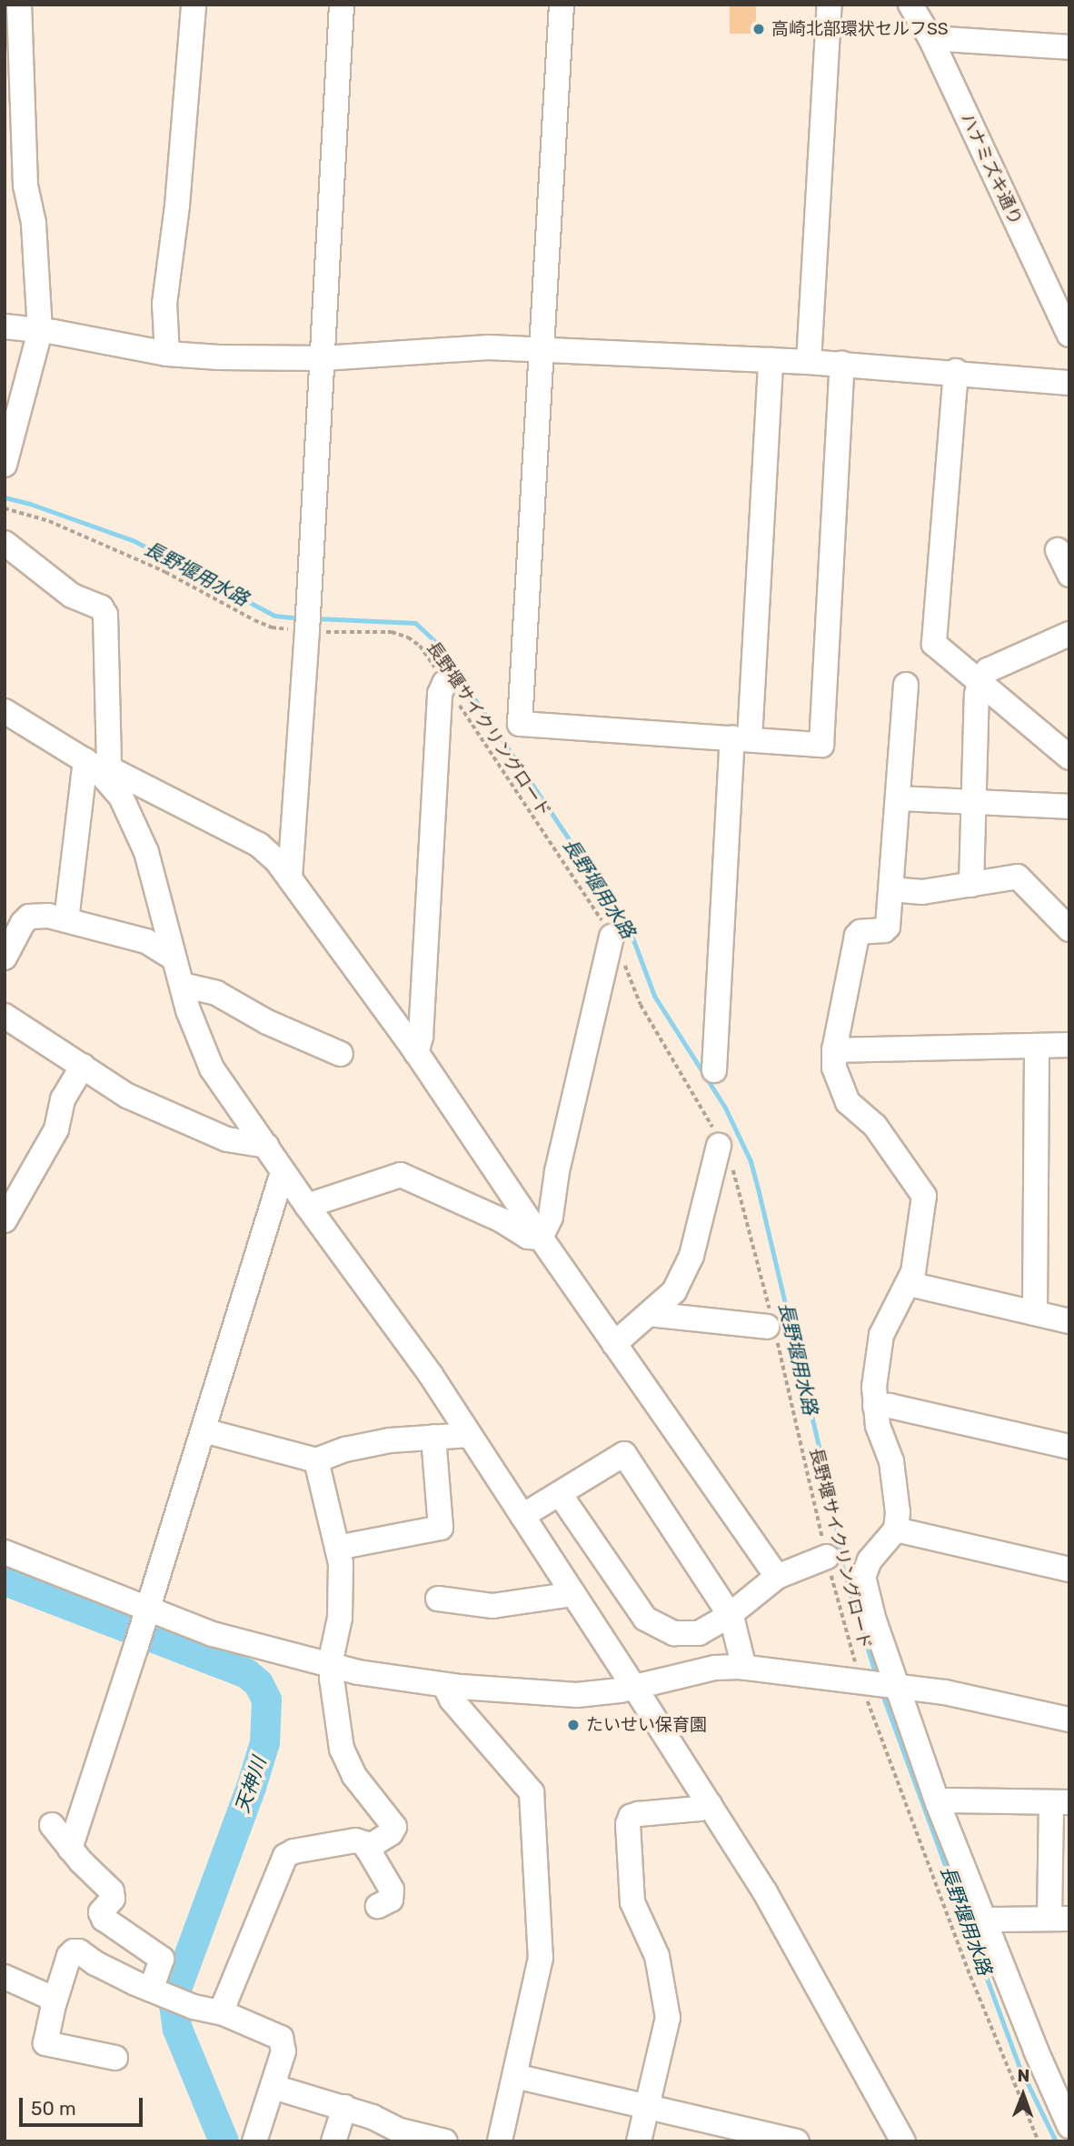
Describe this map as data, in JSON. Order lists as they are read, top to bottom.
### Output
{
  "streets": {
    "street": ["ハナミズキ通り"],
    "path": ["長野堰サイクリングロード"]
  },
  "water": ["長野堰用水路", "天神川"],
  "places": ["高崎北部環状セルフSS", "たいせい保育園"],
  "scale_bar": "50 m",
  "north": "top"
}
